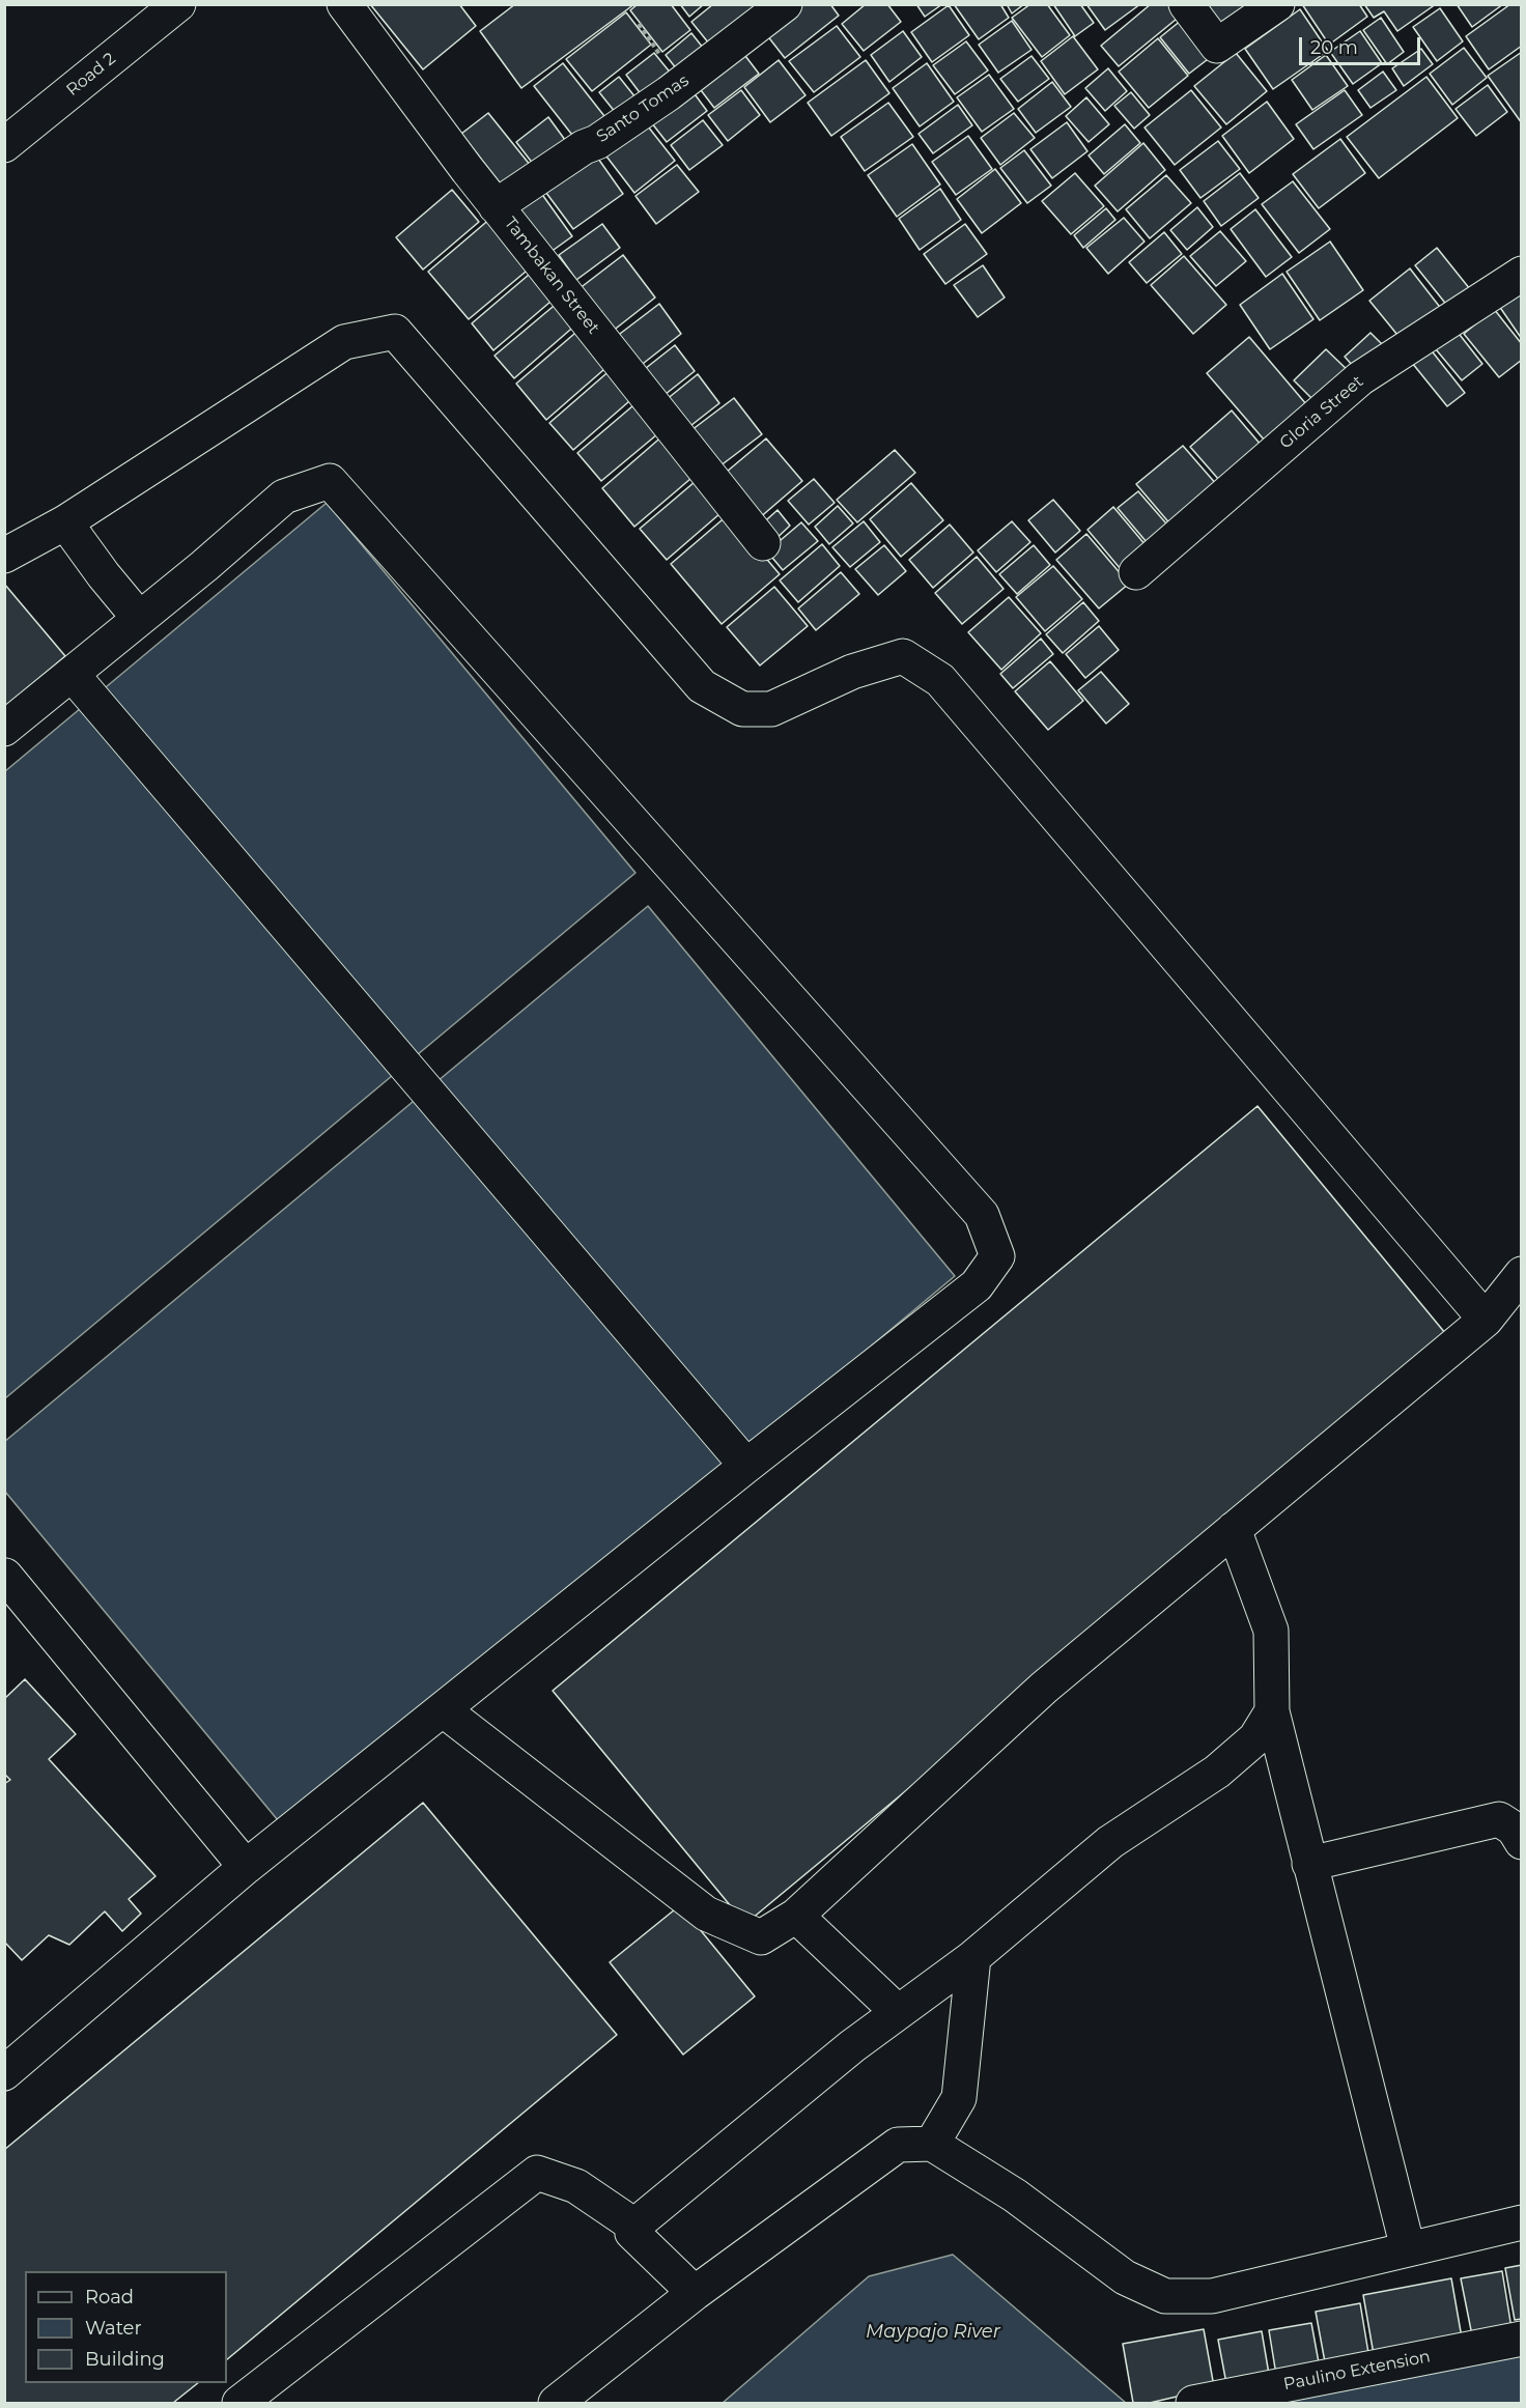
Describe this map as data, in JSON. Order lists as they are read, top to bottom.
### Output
{
  "streets": {
    "street": [
      "Road 2",
      "Santo Tomas",
      "Tambakan Street",
      "Gloria Street",
      "Paulino Extension"
    ]
  },
  "crossings": [
    ["Santo Tomas", "Tambakan Street"]
  ],
  "water": ["Maypajo River"],
  "legend": ["Road", "Water", "Building"],
  "scale_bar": "20 m"
}
